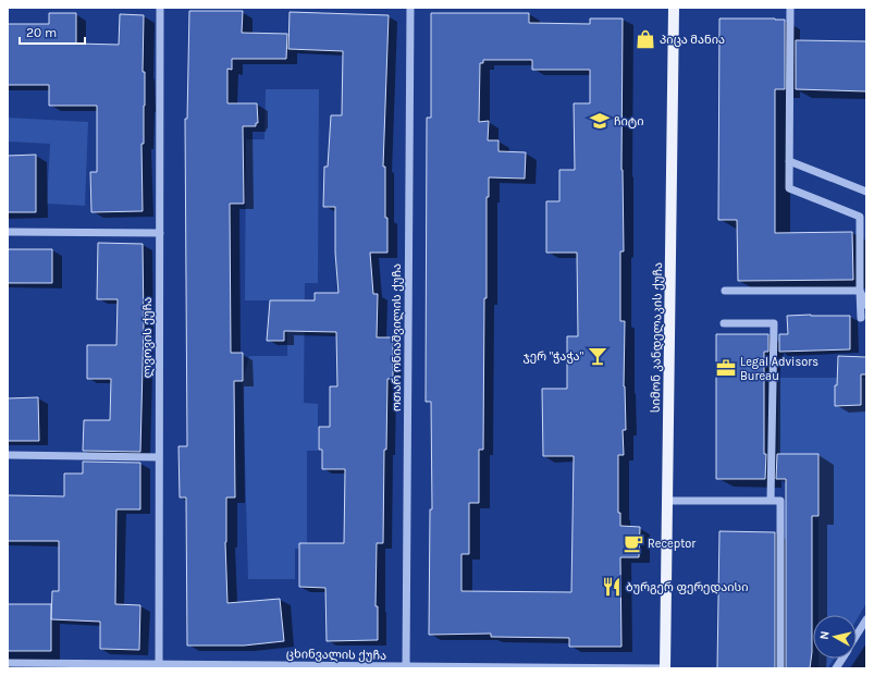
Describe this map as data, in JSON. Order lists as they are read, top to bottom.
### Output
{
  "streets": {
    "main road": ["სიმონ კანდელაკის ქუჩა"],
    "street": ["ლვოვის ქუჩა", "ოთარ ონიაშვილის ქუჩა", "ცხინვალის ქუჩა"]
  },
  "crossings": [
    ["ლვოვის ქუჩა", "ცხინვალის ქუჩა"],
    ["ოთარ ონიაშვილის ქუჩა", "ცხინვალის ქუჩა"],
    ["სიმონ კანდელაკის ქუჩა", "ცხინვალის ქუჩა"]
  ],
  "places": {
    "shop": ["პიცა მანია"],
    "school or university": ["ჩიტი"],
    "bar": ["ჯერ \"ჭაჭა\""],
    "office": ["Legal Advisors Bureau"],
    "cafe": ["Receptor"],
    "restaurant": ["ბურგერ ფერედაისი"]
  },
  "scale_bar": "20 m",
  "north": "left"
}
